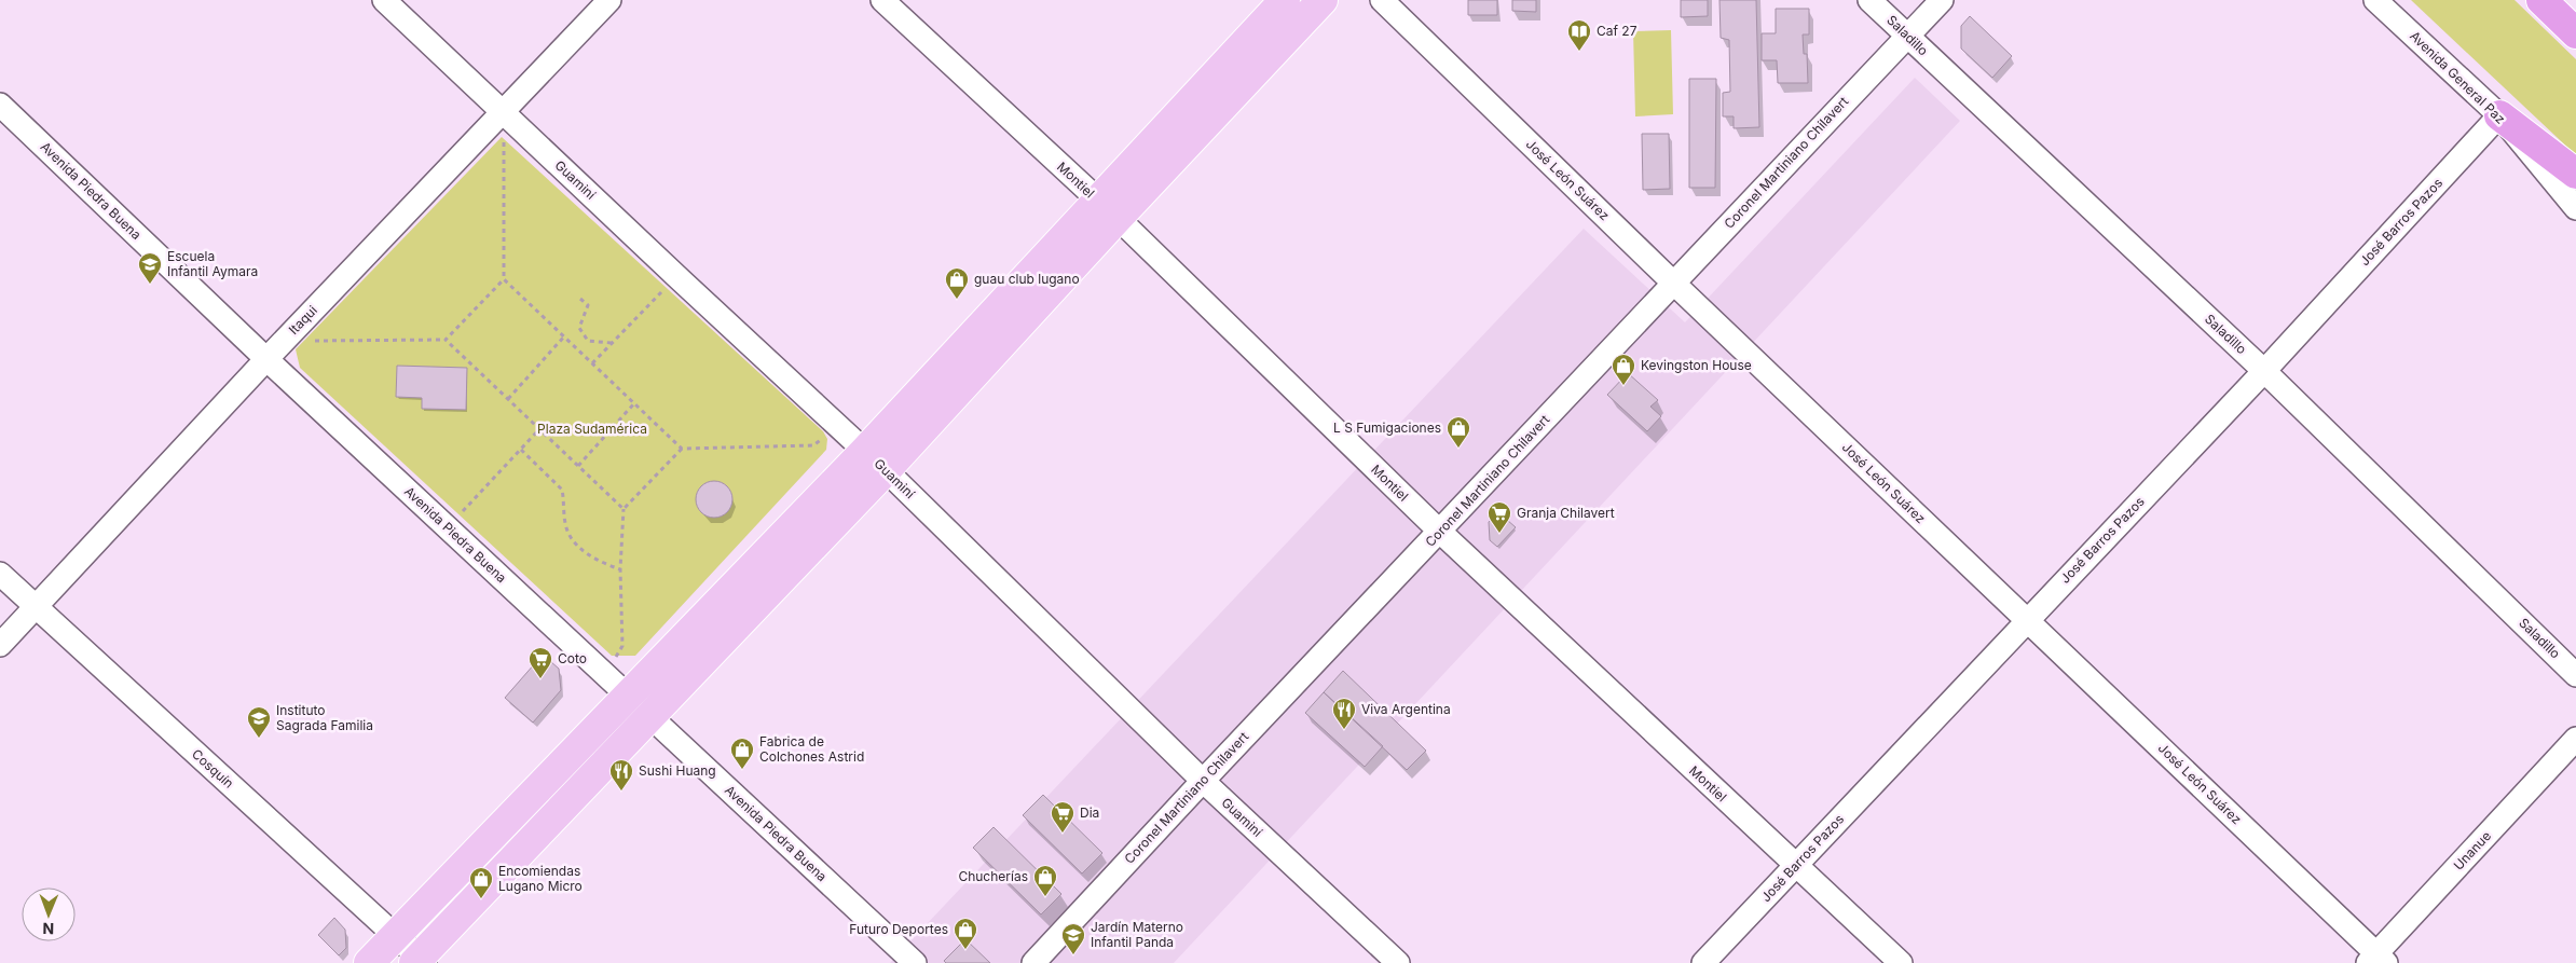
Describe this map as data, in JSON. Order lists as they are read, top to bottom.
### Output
{
  "streets": {
    "street": [
      "Saladillo",
      "Avenida General Paz",
      "Coronel Martiniano Chilavert",
      "Guaminí",
      "Montiel",
      "José León Suárez",
      "Avenida Piedra Buena",
      "José Barros Pazos",
      "Itaqui",
      "Cosquín",
      "Unanue"
    ]
  },
  "crossings": [
    ["Saladillo", "Coronel Martiniano Chilavert"],
    ["Saladillo", "José Barros Pazos"],
    ["Avenida General Paz", "José Barros Pazos"],
    ["Coronel Martiniano Chilavert", "Guaminí"],
    ["Coronel Martiniano Chilavert", "Montiel"],
    ["Coronel Martiniano Chilavert", "José León Suárez"],
    ["Guaminí", "Itaqui"],
    ["Montiel", "José Barros Pazos"],
    ["José León Suárez", "José Barros Pazos"],
    ["José León Suárez", "Unanue"],
    ["Avenida Piedra Buena", "Itaqui"],
    ["Itaqui", "Cosquín"]
  ],
  "parks": ["Plaza Sudamérica"],
  "places": {
    "library": ["Caf 27"],
    "school or university": ["Escuela Infantil Aymara", "Instituto Sagrada Familia", "Jardín Materno Infantil Panda"],
    "shop": [
      "guau club lugano",
      "Kevingston House",
      "L S Fumigaciones",
      "Fabrica de Colchones Astrid",
      "Chucherías",
      "Encomiendas Lugano Micro",
      "Futuro Deportes"
    ],
    "supermarket": ["Granja Chilavert", "Coto", "Dia"],
    "restaurant": ["Viva Argentina", "Sushi Huang"]
  },
  "north": "bottom"
}
